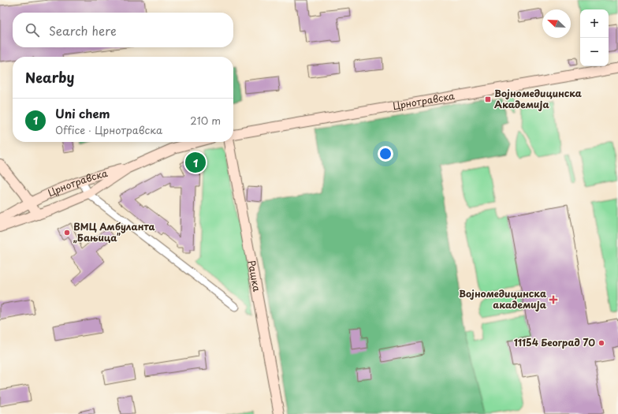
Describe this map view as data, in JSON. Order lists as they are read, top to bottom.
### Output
{
  "streets": {
    "main road": ["Црнотравска", "Рашка"]
  },
  "places": {
    "transit": ["Војномедицинска Академија"],
    "other": ["ВМЦ Амбуланта „Бањица”", "11154 Београд 70"],
    "health": ["Војномедицинска академија"]
  },
  "north": "top left",
  "page": {
    "map_buttons": ["+", "−"],
    "search": "Search here",
    "heading": "Nearby",
    "list": [
      {
        "mark": "1",
        "name": "Uni chem",
        "note": "Office · Црнотравска",
        "value": "210 m"
      }
    ],
    "pins": "1"
  }
}
